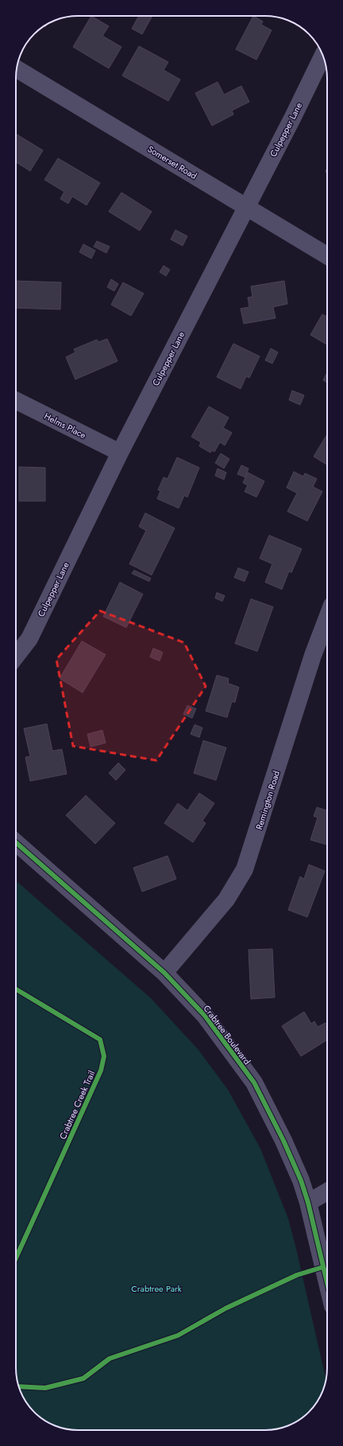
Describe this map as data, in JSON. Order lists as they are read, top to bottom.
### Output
{
  "streets": {
    "street": [
      "Culpepper Lane",
      "Somerset Road",
      "Helms Place",
      "Remington Road",
      "Crabtree Boulevard"
    ],
    "cycle path": ["Crabtree Creek Trail"]
  },
  "crossings": [
    ["Culpepper Lane", "Somerset Road"],
    ["Culpepper Lane", "Helms Place"],
    ["Remington Road", "Crabtree Boulevard"]
  ],
  "parks": ["Crabtree Park"]
}
